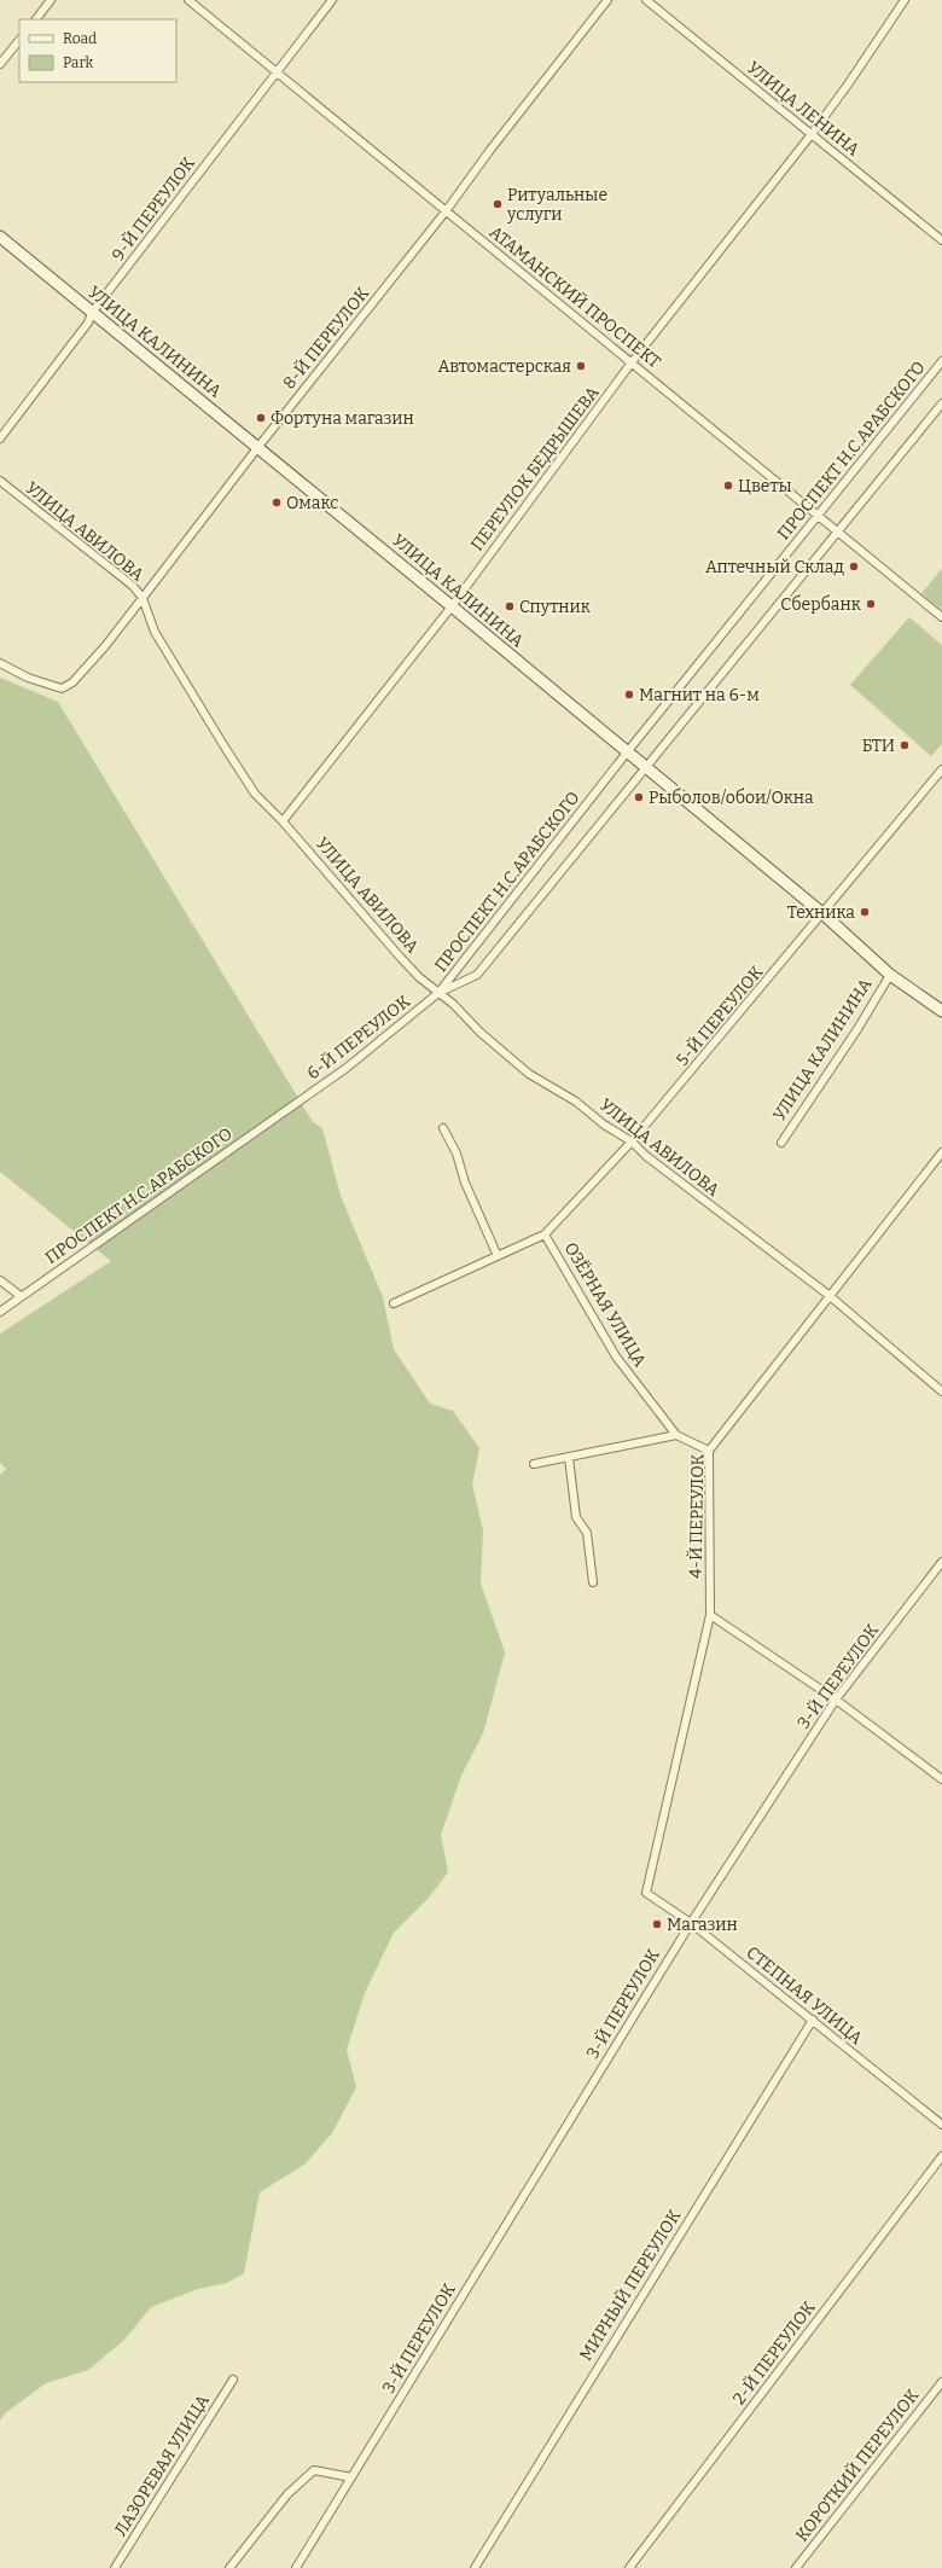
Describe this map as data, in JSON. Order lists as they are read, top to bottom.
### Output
{
  "streets": {
    "main road": ["УЛИЦА КАЛИНИНА"],
    "street": [
      "УЛИЦА ЛЕНИНА",
      "9-Й ПЕРЕУЛОК",
      "АТАМАНСКИЙ ПРОСПЕКТ",
      "8-Й ПЕРЕУЛОК",
      "ПРОСПЕКТ Н.С.АРАБСКОГО",
      "ПЕРЕУЛОК БЕДРЫШЕВА",
      "УЛИЦА АВИЛОВА",
      "5-Й ПЕРЕУЛОК",
      "6-Й ПЕРЕУЛОК",
      "ОЗЁРНАЯ УЛИЦА",
      "4-Й ПЕРЕУЛОК",
      "3-Й ПЕРЕУЛОК",
      "СТЕПНАЯ УЛИЦА",
      "МИРНЫЙ ПЕРЕУЛОК",
      "2-Й ПЕРЕУЛОК",
      "ЛАЗОРЕВАЯ УЛИЦА",
      "КОРОТКИЙ ПЕРЕУЛОК"
    ]
  },
  "crossings": [
    ["УЛИЦА ЛЕНИНА", "ПЕРЕУЛОК БЕДРЫШЕВА"],
    ["9-Й ПЕРЕУЛОК", "АТАМАНСКИЙ ПРОСПЕКТ"],
    ["9-Й ПЕРЕУЛОК", "УЛИЦА КАЛИНИНА"],
    ["АТАМАНСКИЙ ПРОСПЕКТ", "8-Й ПЕРЕУЛОК"],
    ["АТАМАНСКИЙ ПРОСПЕКТ", "ПРОСПЕКТ Н.С.АРАБСКОГО"],
    ["АТАМАНСКИЙ ПРОСПЕКТ", "ПЕРЕУЛОК БЕДРЫШЕВА"],
    ["8-Й ПЕРЕУЛОК", "УЛИЦА КАЛИНИНА"],
    ["8-Й ПЕРЕУЛОК", "УЛИЦА АВИЛОВА"],
    ["УЛИЦА КАЛИНИНА", "ПРОСПЕКТ Н.С.АРАБСКОГО"],
    ["УЛИЦА КАЛИНИНА", "ПЕРЕУЛОК БЕДРЫШЕВА"],
    ["УЛИЦА КАЛИНИНА", "5-Й ПЕРЕУЛОК"],
    ["ПРОСПЕКТ Н.С.АРАБСКОГО", "УЛИЦА АВИЛОВА"],
    ["ПРОСПЕКТ Н.С.АРАБСКОГО", "6-Й ПЕРЕУЛОК"],
    ["ПЕРЕУЛОК БЕДРЫШЕВА", "УЛИЦА АВИЛОВА"],
    ["УЛИЦА АВИЛОВА", "5-Й ПЕРЕУЛОК"],
    ["УЛИЦА АВИЛОВА", "6-Й ПЕРЕУЛОК"],
    ["УЛИЦА АВИЛОВА", "4-Й ПЕРЕУЛОК"],
    ["5-Й ПЕРЕУЛОК", "ОЗЁРНАЯ УЛИЦА"],
    ["4-Й ПЕРЕУЛОК", "СТЕПНАЯ УЛИЦА"],
    ["3-Й ПЕРЕУЛОК", "СТЕПНАЯ УЛИЦА"],
    ["СТЕПНАЯ УЛИЦА", "МИРНЫЙ ПЕРЕУЛОК"]
  ],
  "places": [
    "Ритуальные услуги",
    "Автомастерская",
    "Фортуна магазин",
    "Цветы",
    "Омакс",
    "Аптечный Склад",
    "Сбербанк",
    "Спутник",
    "Магнит на 6-м",
    "БТИ",
    "Рыболов/обои/Окна",
    "Техника",
    "Магазин"
  ],
  "legend": ["Road", "Park"]
}
